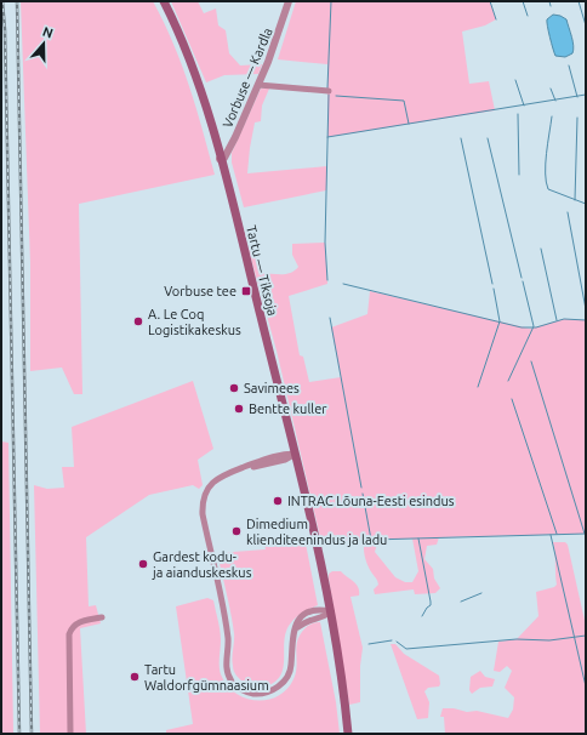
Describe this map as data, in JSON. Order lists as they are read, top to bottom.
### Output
{
  "streets": {
    "main road": ["Tartu — Tiksoja"],
    "street": ["Vorbuse — Kardla"]
  },
  "crossings": [
    ["Vorbuse — Kardla", "Tartu — Tiksoja"]
  ],
  "places": {
    "transit": ["Vorbuse tee"],
    "other": [
      "A. Le Coq Logistikakeskus",
      "Savimees",
      "Bentte kuller",
      "INTRAC Lõuna-Eesti esindus",
      "Dimedium klienditeenindus ja ladu",
      "Gardest kodu- ja aianduskeskus",
      "Tartu Waldorfgümnaasium"
    ]
  },
  "north": "top"
}
